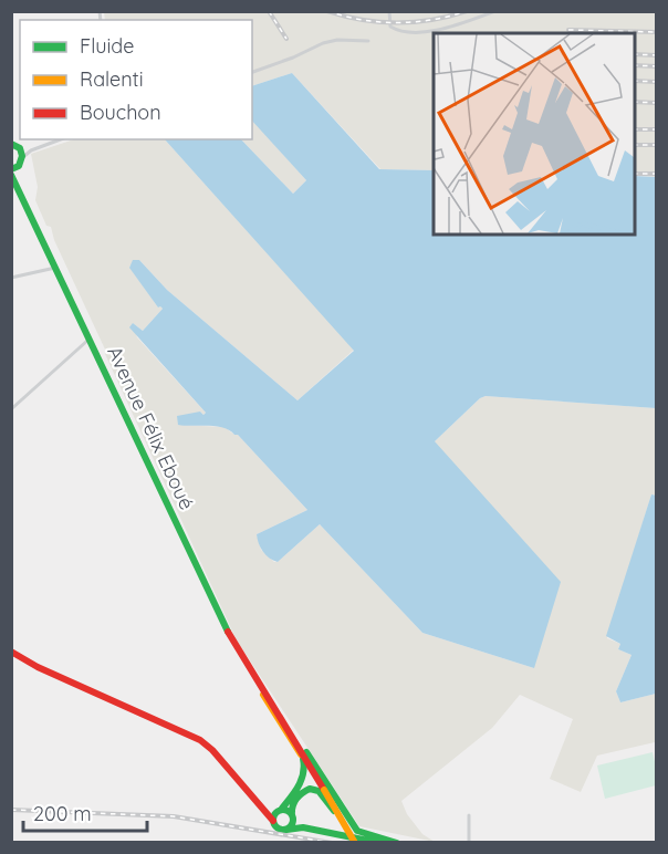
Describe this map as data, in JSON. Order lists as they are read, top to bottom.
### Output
{
  "streets": {
    "street": ["Avenue Félix Eboué"]
  },
  "legend": ["Fluide", "Ralenti", "Bouchon"],
  "scale_bar": "200 m"
}
